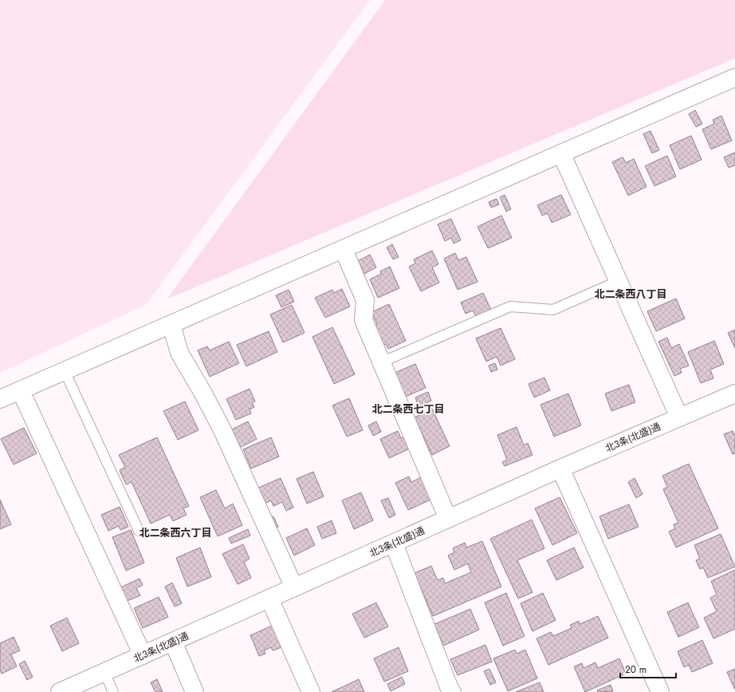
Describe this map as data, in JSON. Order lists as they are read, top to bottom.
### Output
{
  "streets": {
    "street": ["北3条(北盛)通"]
  },
  "districts": ["北二条西八丁目", "北二条西七丁目", "北二条西六丁目"],
  "scale_bar": "20 m"
}
